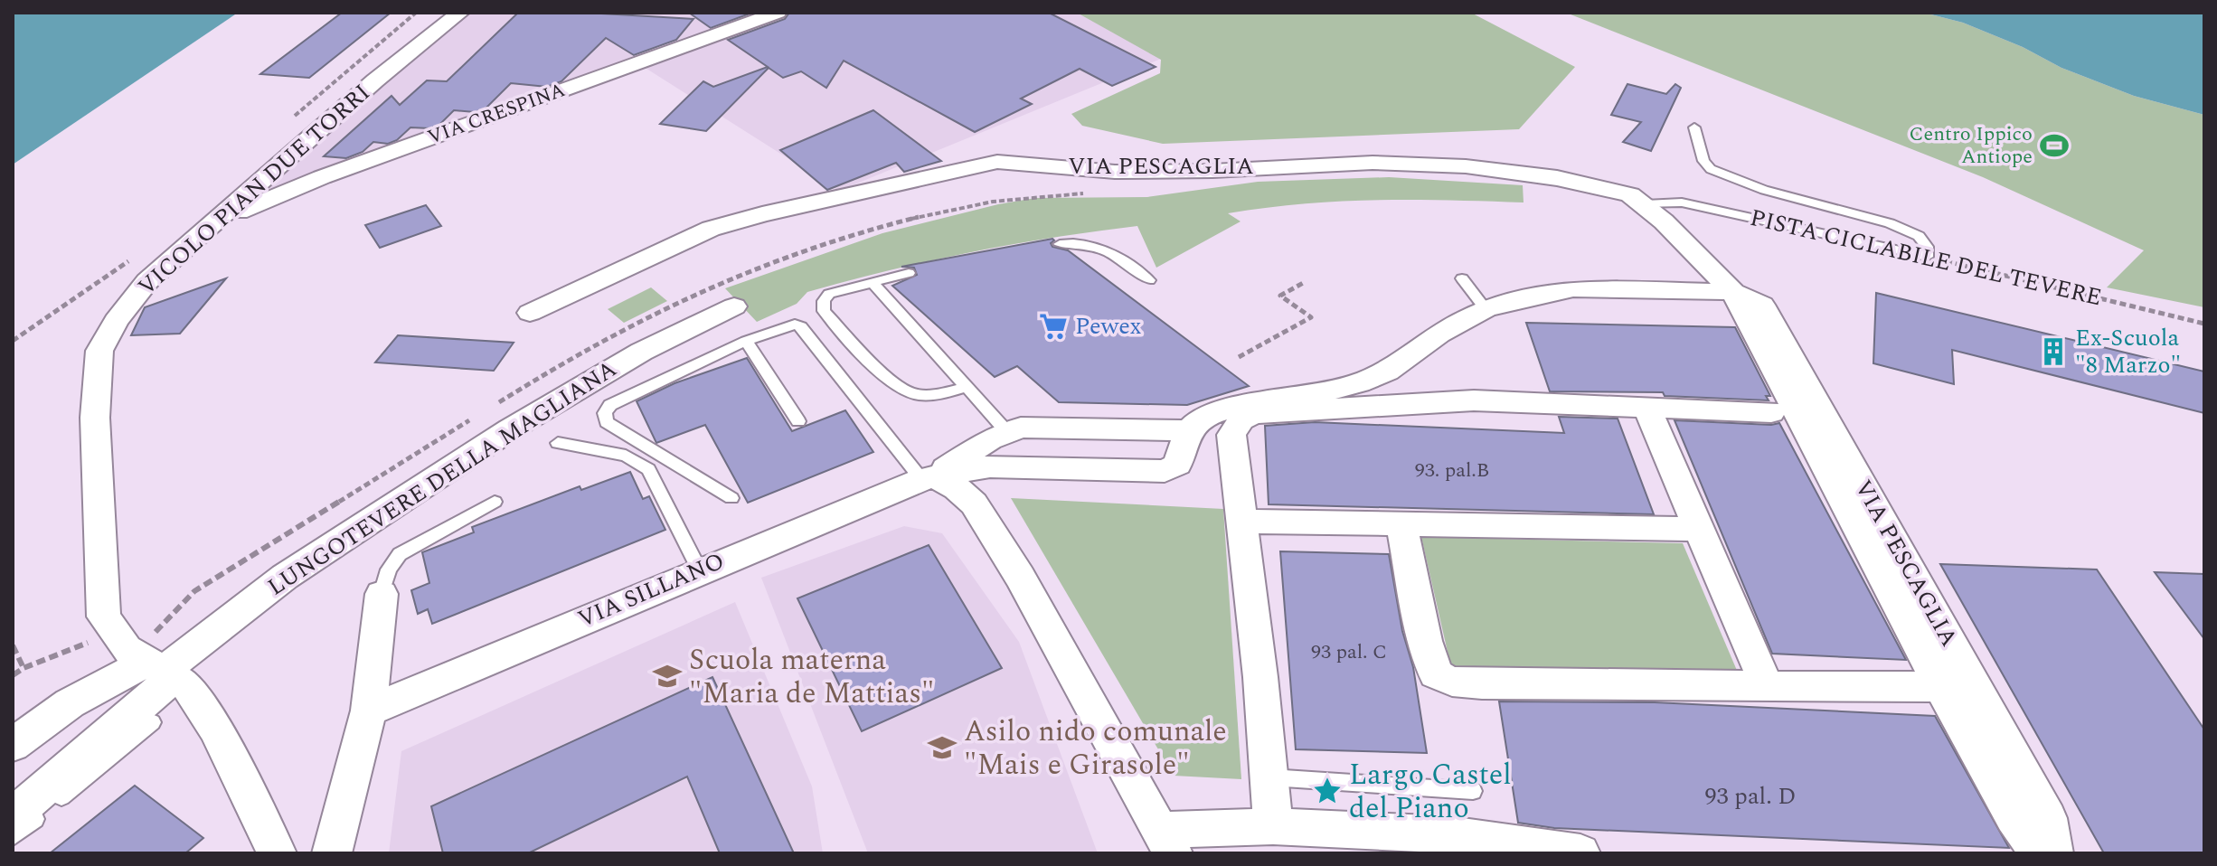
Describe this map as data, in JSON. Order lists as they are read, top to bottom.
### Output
{
  "streets": {
    "street": [
      "VIA CRESPINA",
      "VIA PESCAGLIA",
      "VICOLO PIAN DUE TORRI",
      "LUNGOTEVERE DELLA MAGLIANA",
      "VIA SILLANO"
    ],
    "lane": ["PISTA CICLABILE DEL TEVERE"]
  },
  "crossings": [
    ["VIA CRESPINA", "VICOLO PIAN DUE TORRI"],
    ["VIA PESCAGLIA", "PISTA CICLABILE DEL TEVERE"]
  ],
  "places": {
    "sports": ["Centro Ippico Antiope"],
    "supermarket": ["Pewex"],
    "building": ["Ex-Scuola \"8 Marzo\""],
    "school or university": ["Scuola materna \"Maria de Mattias\"", "Asilo nido comunale \"Mais e Girasole\""],
    "place": ["Largo Castel del Piano"]
  },
  "house_numbers": ["93. pal.B", "93 pal. C", "93 pal. D"]
}
